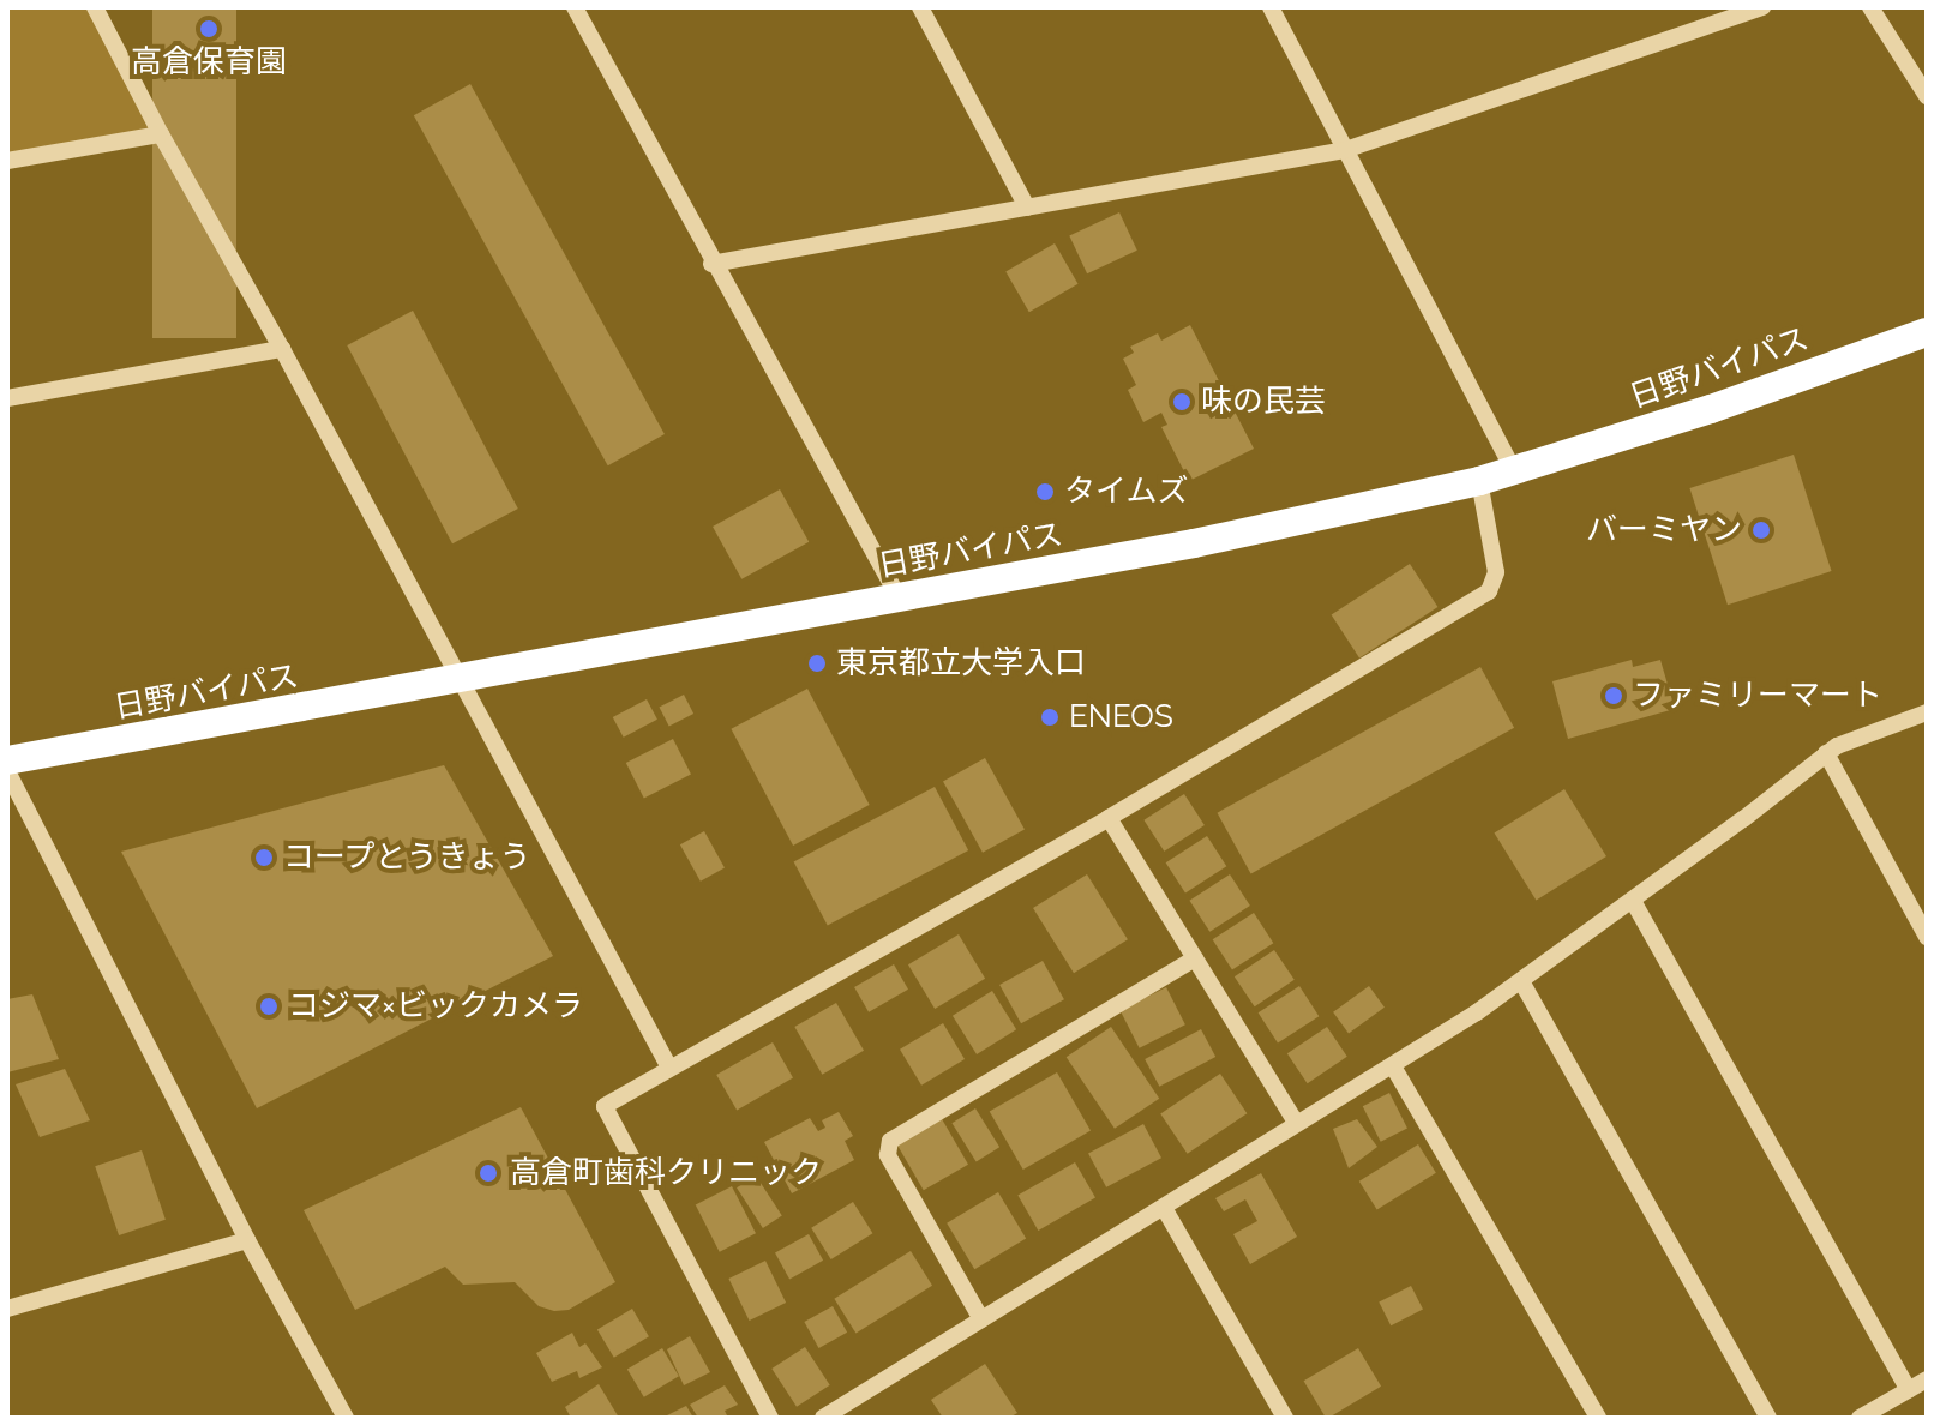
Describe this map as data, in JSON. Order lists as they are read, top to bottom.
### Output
{
  "streets": {
    "highway": ["日野バイパス"]
  },
  "places": [
    "高倉保育園",
    "味の民芸",
    "タイムズ",
    "バーミヤン",
    "東京都立大学入口",
    "ファミリーマート",
    "ENEOS",
    "コープとうきょう",
    "コジマ×ビックカメラ",
    "高倉町歯科クリニック"
  ]
}
